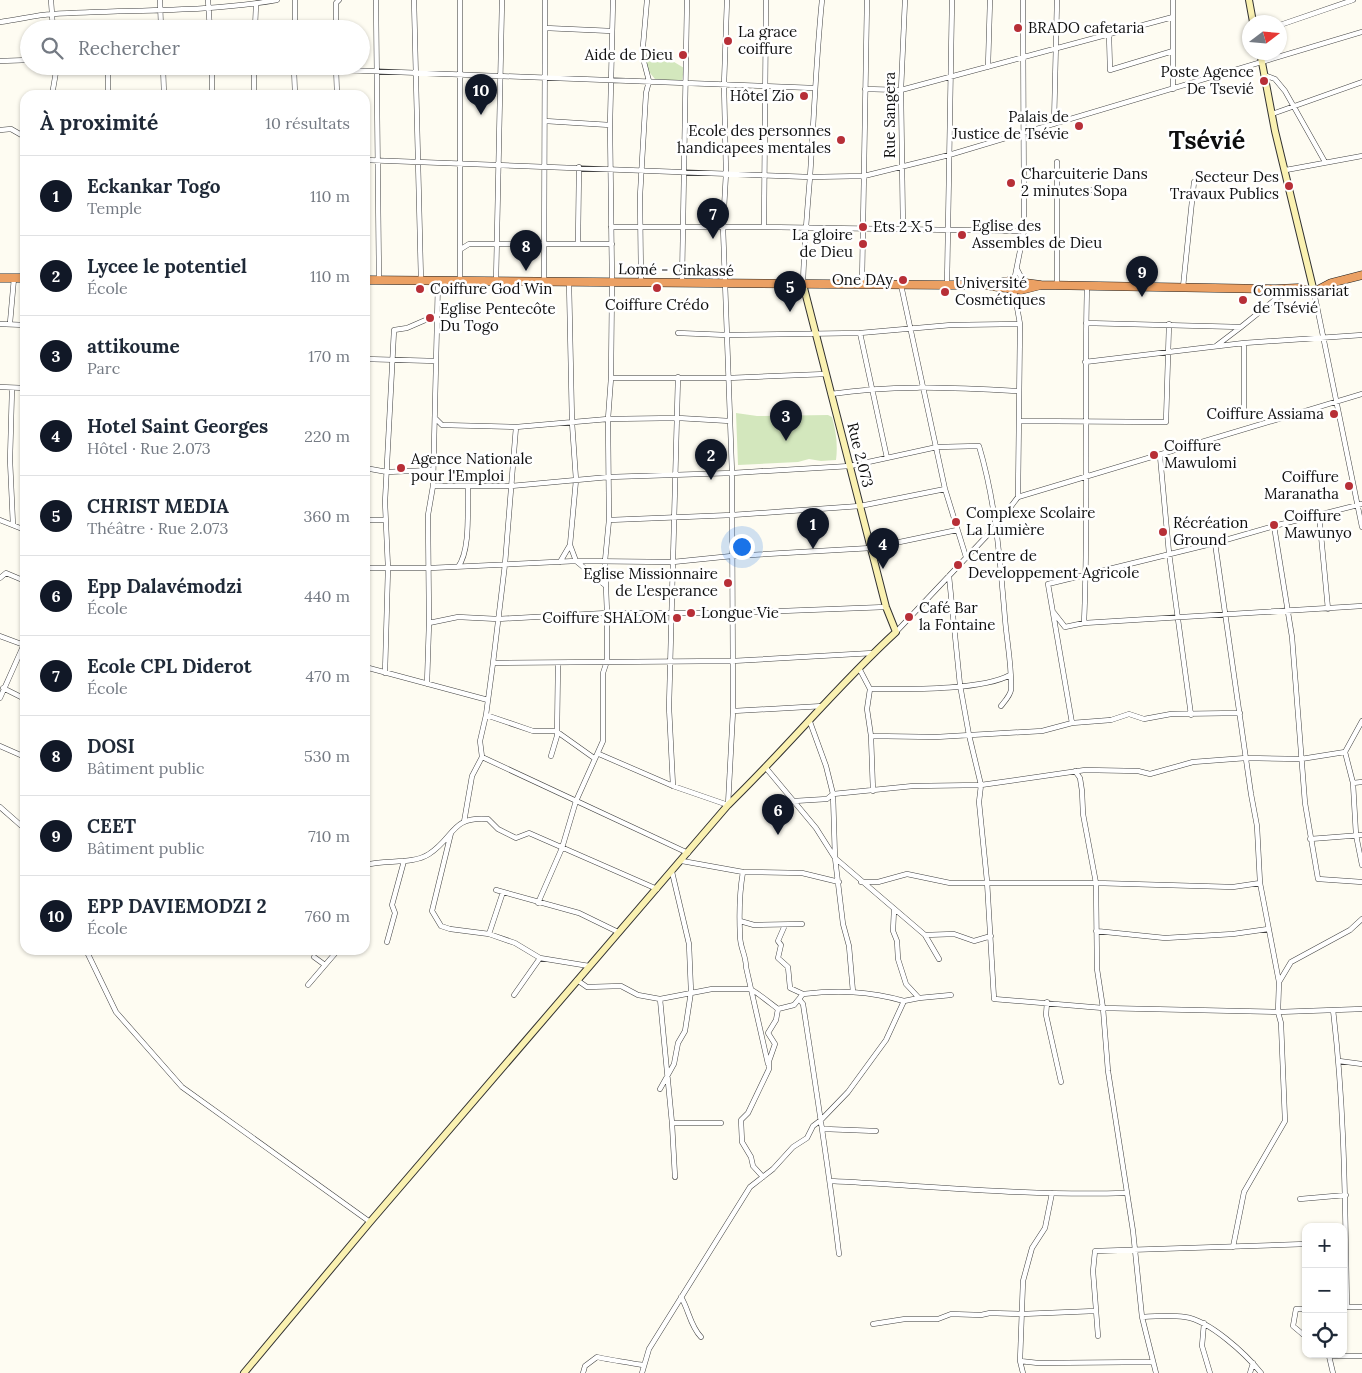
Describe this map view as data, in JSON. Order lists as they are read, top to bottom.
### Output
{
  "streets": {
    "highway": ["Lomé - Cinkassé"],
    "street": ["Rue Sangera", "Rue 2.073"]
  },
  "crossings": [
    ["Lomé - Cinkassé", "Rue 2.073"]
  ],
  "districts": ["Tsévié"],
  "places": [
    "BRADO cafetaria",
    "La grace coiffure",
    "Aide de Dieu",
    "Poste Agence De Tsevié",
    "Hôtel Zio",
    "Palais de Justice de Tsévie",
    "Ecole des personnes handicapees mentales",
    "Charcuiterie Dans 2 minutes Sopa",
    "Secteur Des Travaux Publics",
    "Ets 2 X 5",
    "Eglise des Assembles de Dieu",
    "La gloire de Dieu",
    "One DAy",
    "Coiffure Crédo",
    "Coiffure God Win",
    "Université Cosmétiques",
    "Commissariat de Tsévié",
    "Eglise Pentecôte Du Togo",
    "Coiffure Assiama",
    "Coiffure Mawulomi",
    "Agence Nationale pour l'Emploi",
    "Coiffure Maranatha",
    "Complexe Scolaire La Lumière",
    "Coiffure Mawunyo",
    "Récréation Ground",
    "Centre de Developpement Agricole",
    "Eglise Missionnaire de L'esperance",
    "Longue Vie",
    "Café Bar la Fontaine",
    "Coiffure SHALOM"
  ],
  "north": "right",
  "page": {
    "search": "Rechercher",
    "pins": [
      "10",
      "7",
      "8",
      "9",
      "5",
      "3",
      "2",
      "1",
      "4",
      "6"
    ],
    "heading": ["À proximité", "10 résultats"],
    "list": [
      {
        "mark": "1",
        "name": "Eckankar Togo",
        "note": "Temple",
        "value": "110 m"
      },
      {
        "mark": "2",
        "name": "Lycee le potentiel",
        "note": "École",
        "value": "110 m"
      },
      {
        "mark": "3",
        "name": "attikoume",
        "note": "Parc",
        "value": "170 m"
      },
      {
        "mark": "4",
        "name": "Hotel Saint Georges",
        "note": "Hôtel · Rue 2.073",
        "value": "220 m"
      },
      {
        "mark": "5",
        "name": "CHRIST MEDIA",
        "note": "Théâtre · Rue 2.073",
        "value": "360 m"
      },
      {
        "mark": "6",
        "name": "Epp Dalavémodzi",
        "note": "École",
        "value": "440 m"
      },
      {
        "mark": "7",
        "name": "Ecole CPL Diderot",
        "note": "École",
        "value": "470 m"
      },
      {
        "mark": "8",
        "name": "DOSI",
        "note": "Bâtiment public",
        "value": "530 m"
      },
      {
        "mark": "9",
        "name": "CEET",
        "note": "Bâtiment public",
        "value": "710 m"
      },
      {
        "mark": "10",
        "name": "EPP DAVIEMODZI 2",
        "note": "École",
        "value": "760 m"
      }
    ],
    "map_buttons": ["+", "−"]
  }
}
